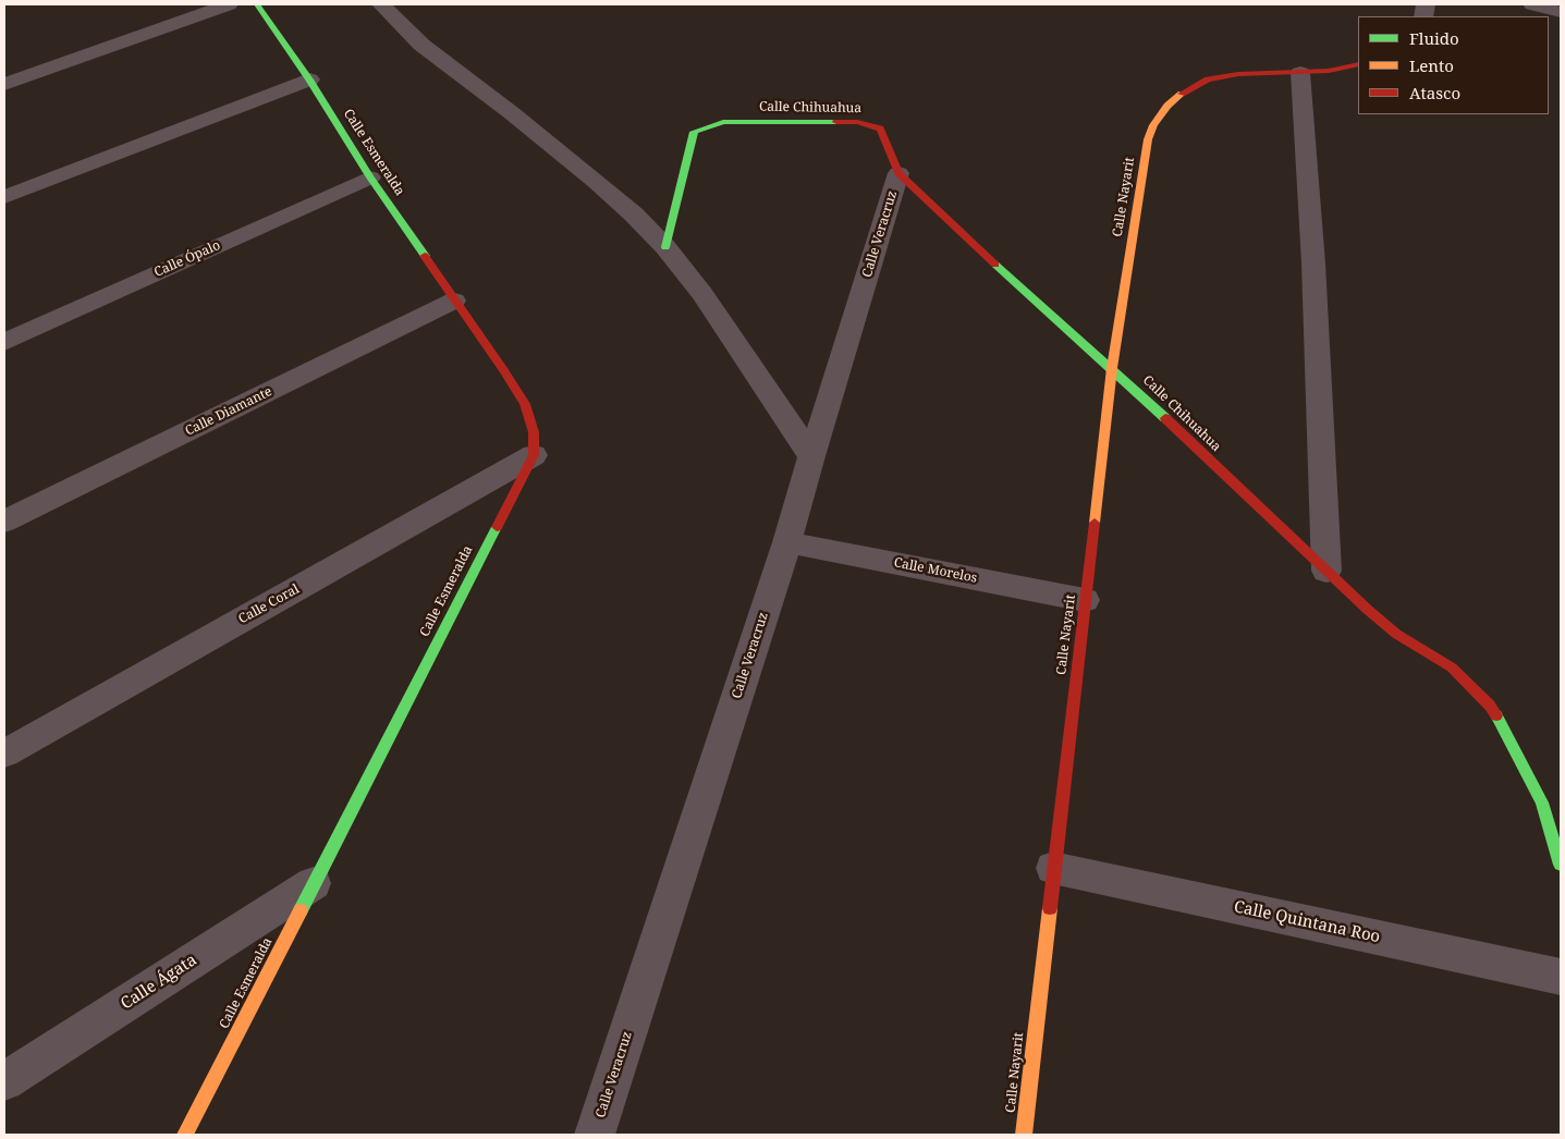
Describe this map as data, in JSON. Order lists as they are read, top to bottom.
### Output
{
  "streets": {
    "street": [
      "Calle Chihuahua",
      "Calle Esmeralda",
      "Calle Nayarit",
      "Calle Veracruz",
      "Calle Ópalo",
      "Calle Diamante",
      "Calle Morelos",
      "Calle Coral",
      "Calle Quintana Roo",
      "Calle Ágata"
    ]
  },
  "crossings": [
    ["Calle Chihuahua", "Calle Nayarit"],
    ["Calle Chihuahua", "Calle Veracruz"],
    ["Calle Esmeralda", "Calle Ópalo"],
    ["Calle Esmeralda", "Calle Diamante"],
    ["Calle Esmeralda", "Calle Coral"],
    ["Calle Esmeralda", "Calle Ágata"],
    ["Calle Nayarit", "Calle Morelos"],
    ["Calle Nayarit", "Calle Quintana Roo"],
    ["Calle Veracruz", "Calle Morelos"]
  ],
  "legend": ["Fluido", "Lento", "Atasco"]
}
